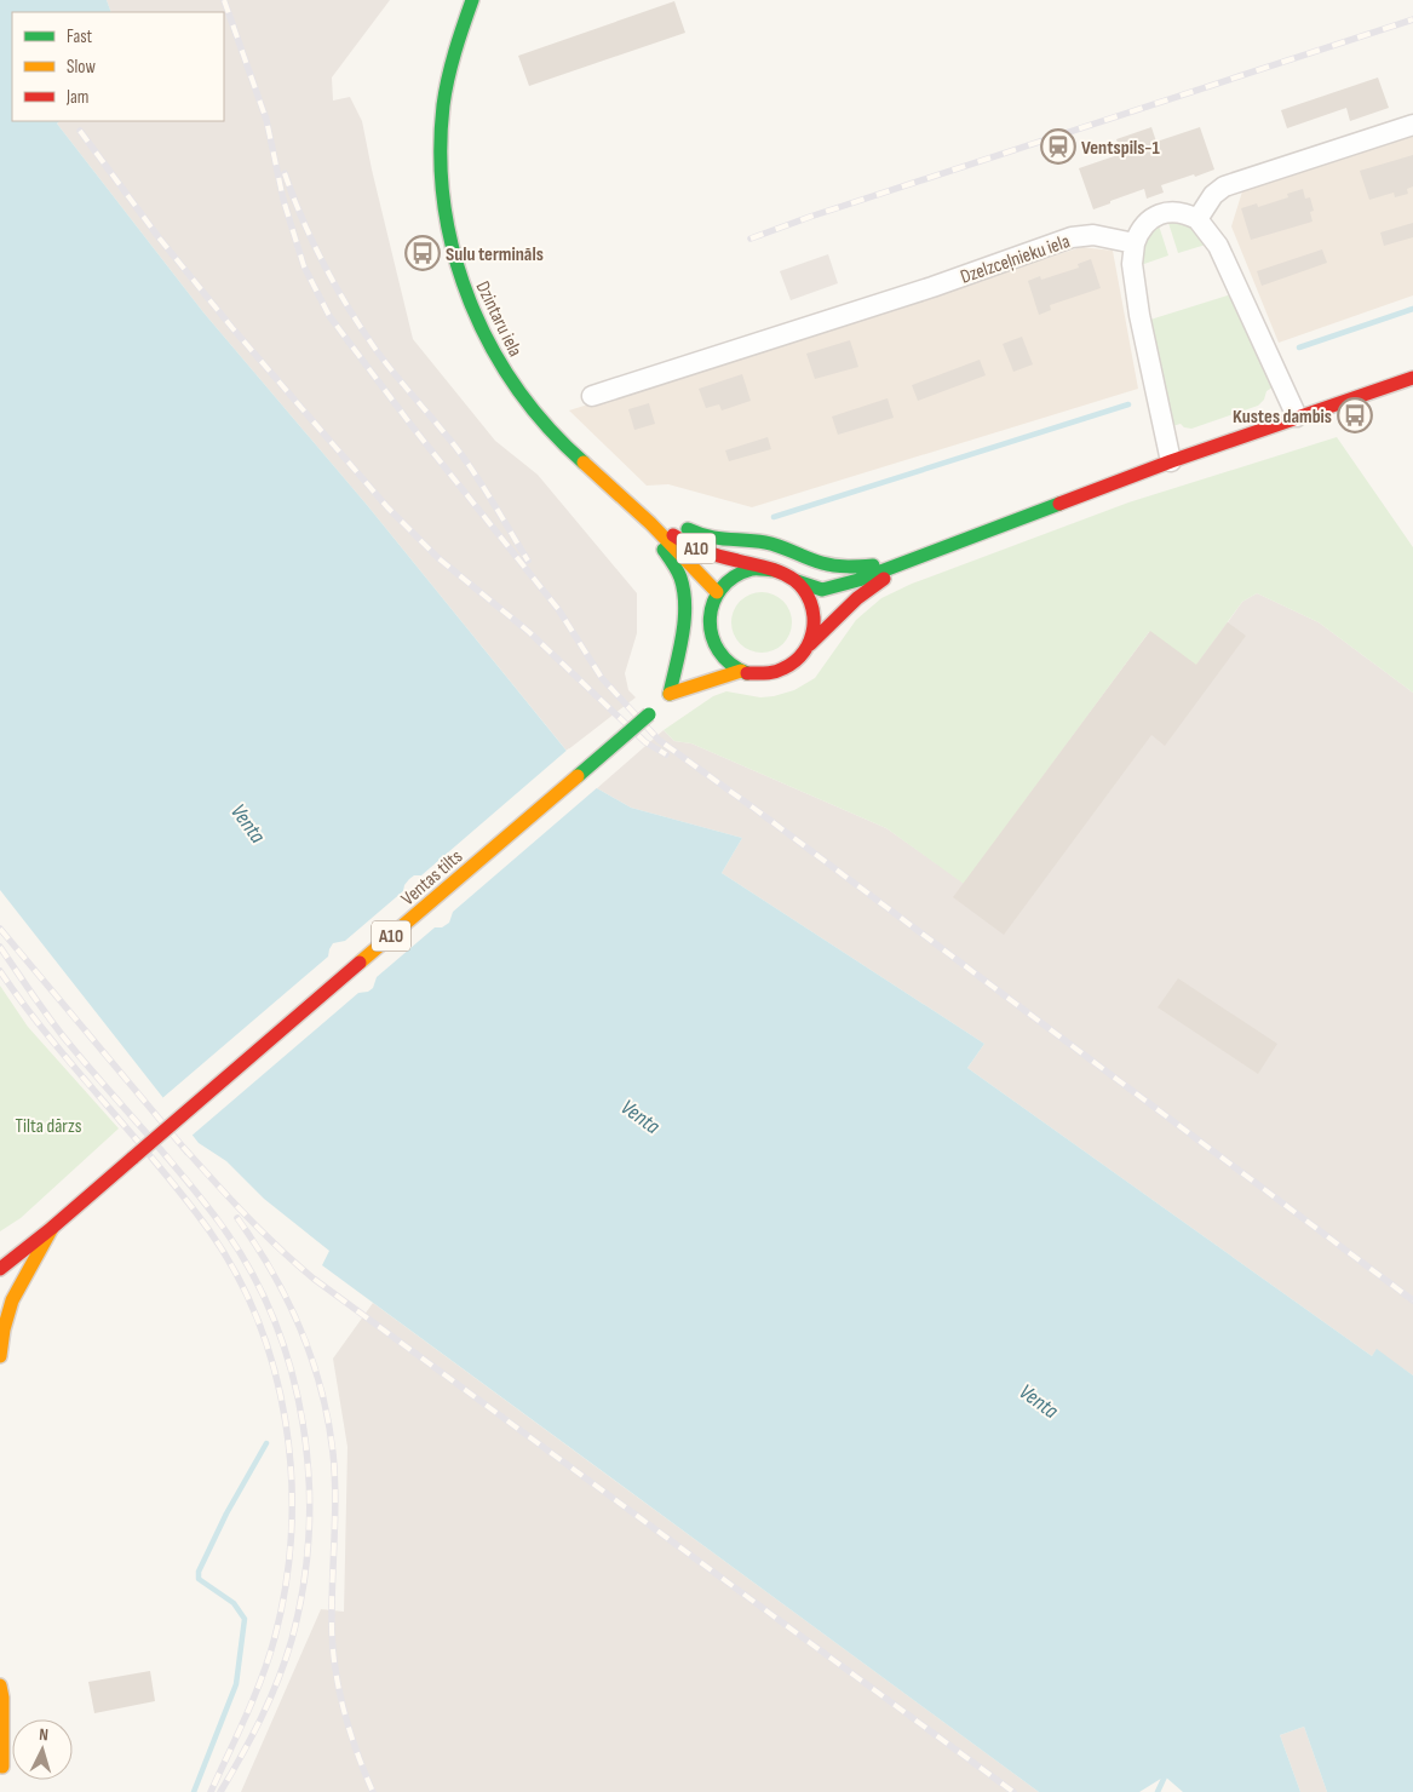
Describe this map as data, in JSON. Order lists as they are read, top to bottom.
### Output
{
  "streets": {
    "main road": ["Dzintaru iela", "A10", "Ventas tilts"],
    "street": ["Dzelzceļnieku iela"]
  },
  "crossings": [
    ["Dzintaru iela", "A10"],
    ["A10", "Ventas tilts"]
  ],
  "water": ["Venta"],
  "parks": ["Tilta dārzs"],
  "places": {
    "station": ["Ventspils-1"],
    "bus stop": ["Sulu termināls", "Kustes dambis"]
  },
  "legend": ["Fast", "Slow", "Jam"],
  "north": "top"
}
